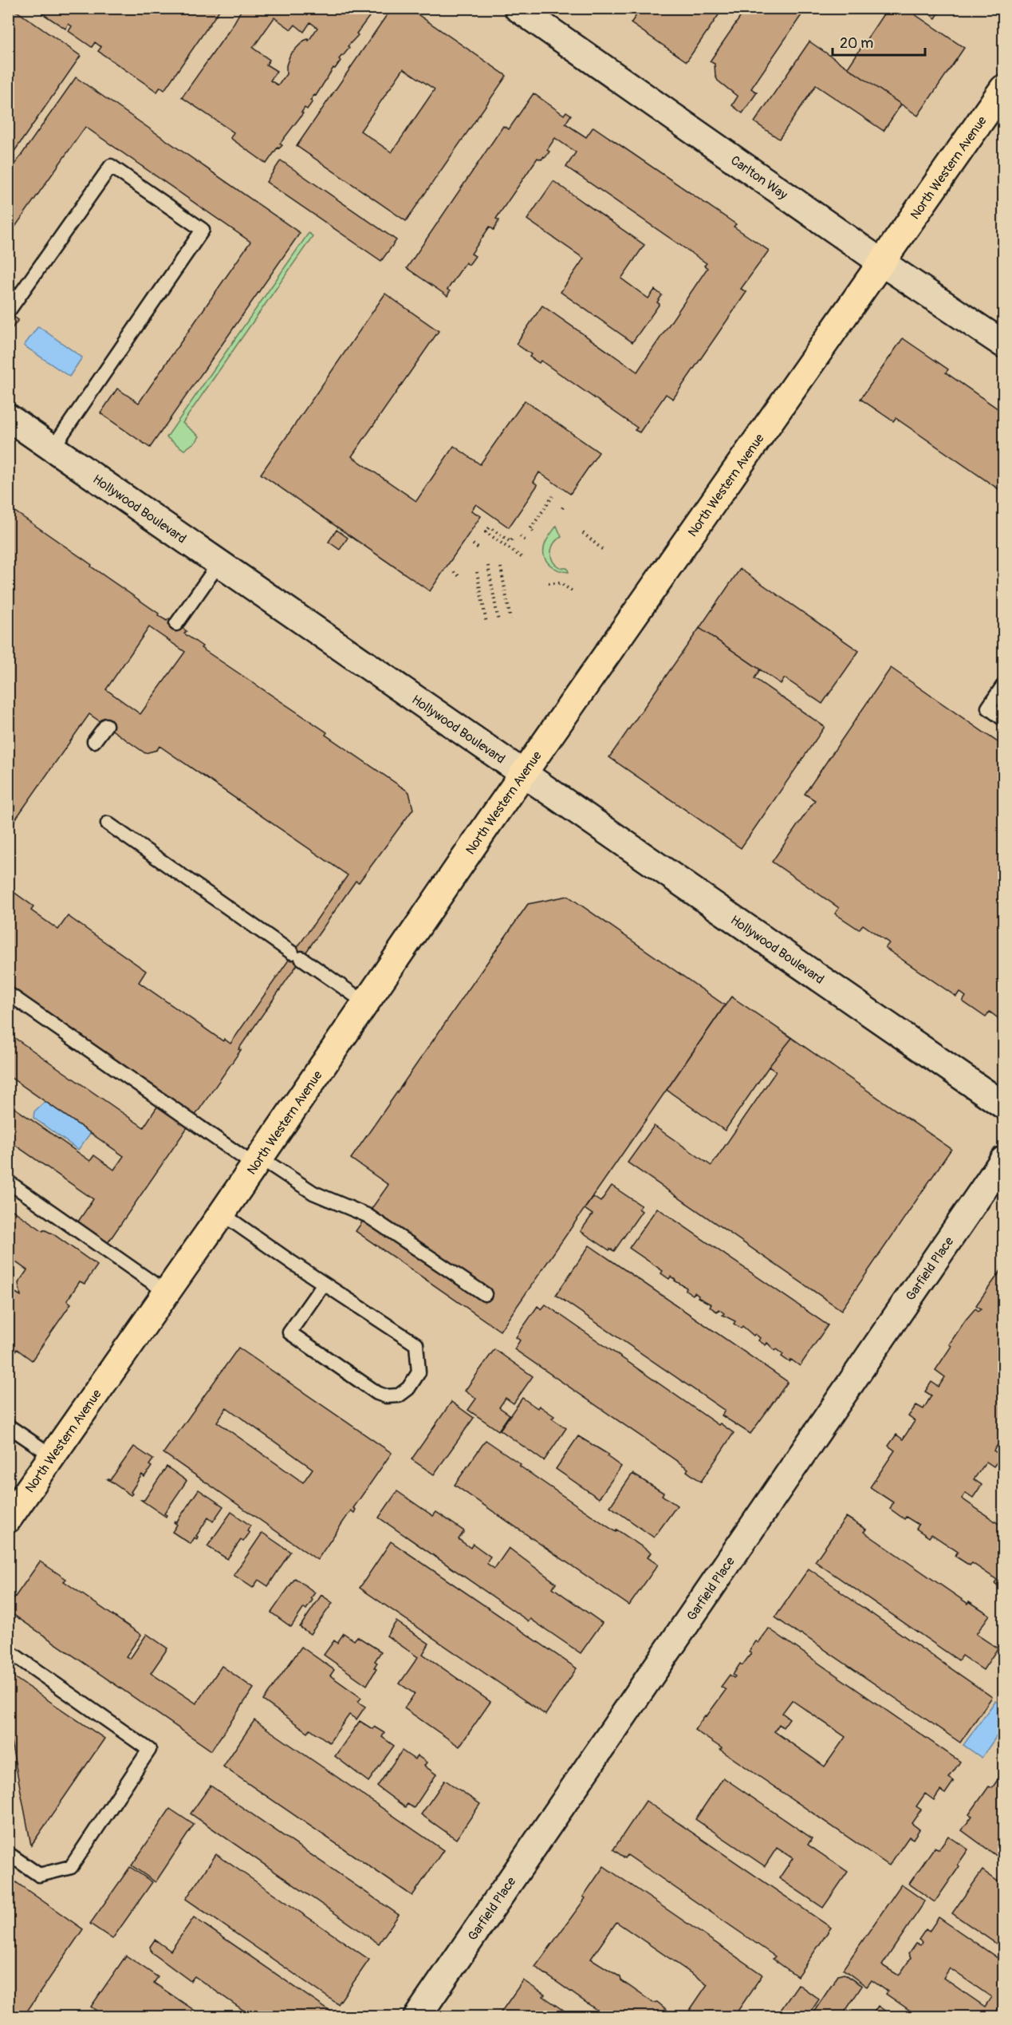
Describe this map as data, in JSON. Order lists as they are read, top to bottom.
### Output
{
  "streets": {
    "main road": ["North Western Avenue"],
    "street": ["Carlton Way", "Hollywood Boulevard", "Garfield Place"]
  },
  "crossings": [
    ["North Western Avenue", "Carlton Way"],
    ["North Western Avenue", "Hollywood Boulevard"]
  ],
  "scale_bar": "20 m"
}
